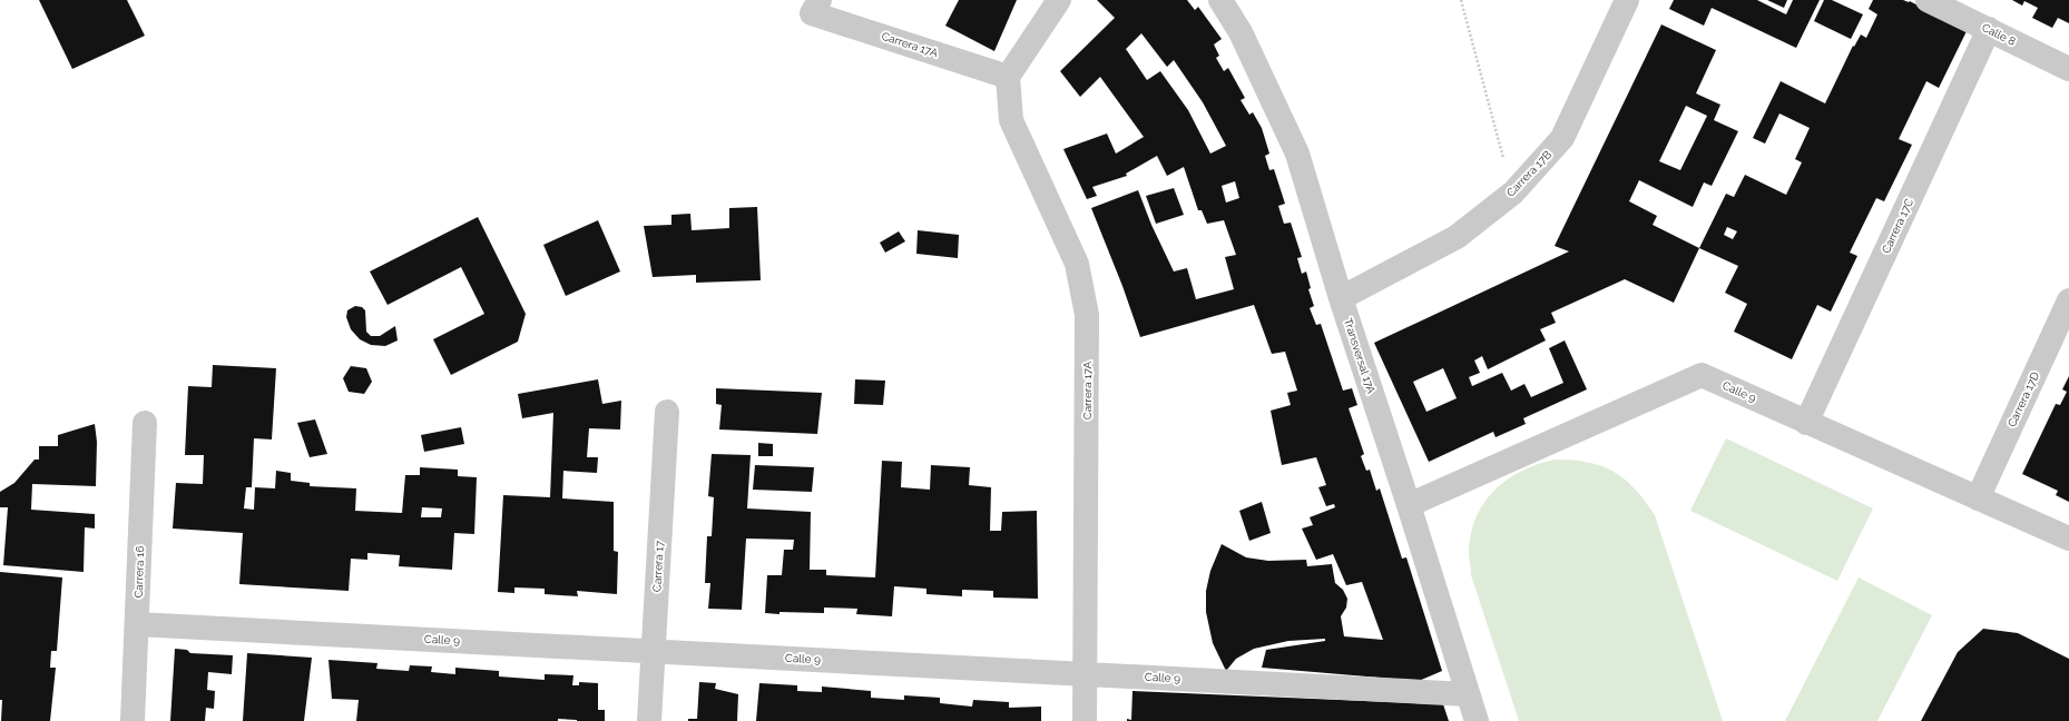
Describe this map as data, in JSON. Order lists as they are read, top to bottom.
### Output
{
  "streets": {
    "street": [
      "Calle 8",
      "Carrera 17A",
      "Carrera 17B",
      "Carrera 17C",
      "Transversal 17A",
      "Calle 9",
      "Carrera 17D",
      "Carrera 17",
      "Carrera 16"
    ]
  },
  "crossings": [
    ["Calle 8", "Carrera 17C"],
    ["Carrera 17A", "Calle 9"],
    ["Carrera 17B", "Transversal 17A"],
    ["Carrera 17C", "Calle 9"],
    ["Transversal 17A", "Calle 9"],
    ["Calle 9", "Carrera 17D"],
    ["Calle 9", "Carrera 17"],
    ["Calle 9", "Carrera 16"]
  ]
}
